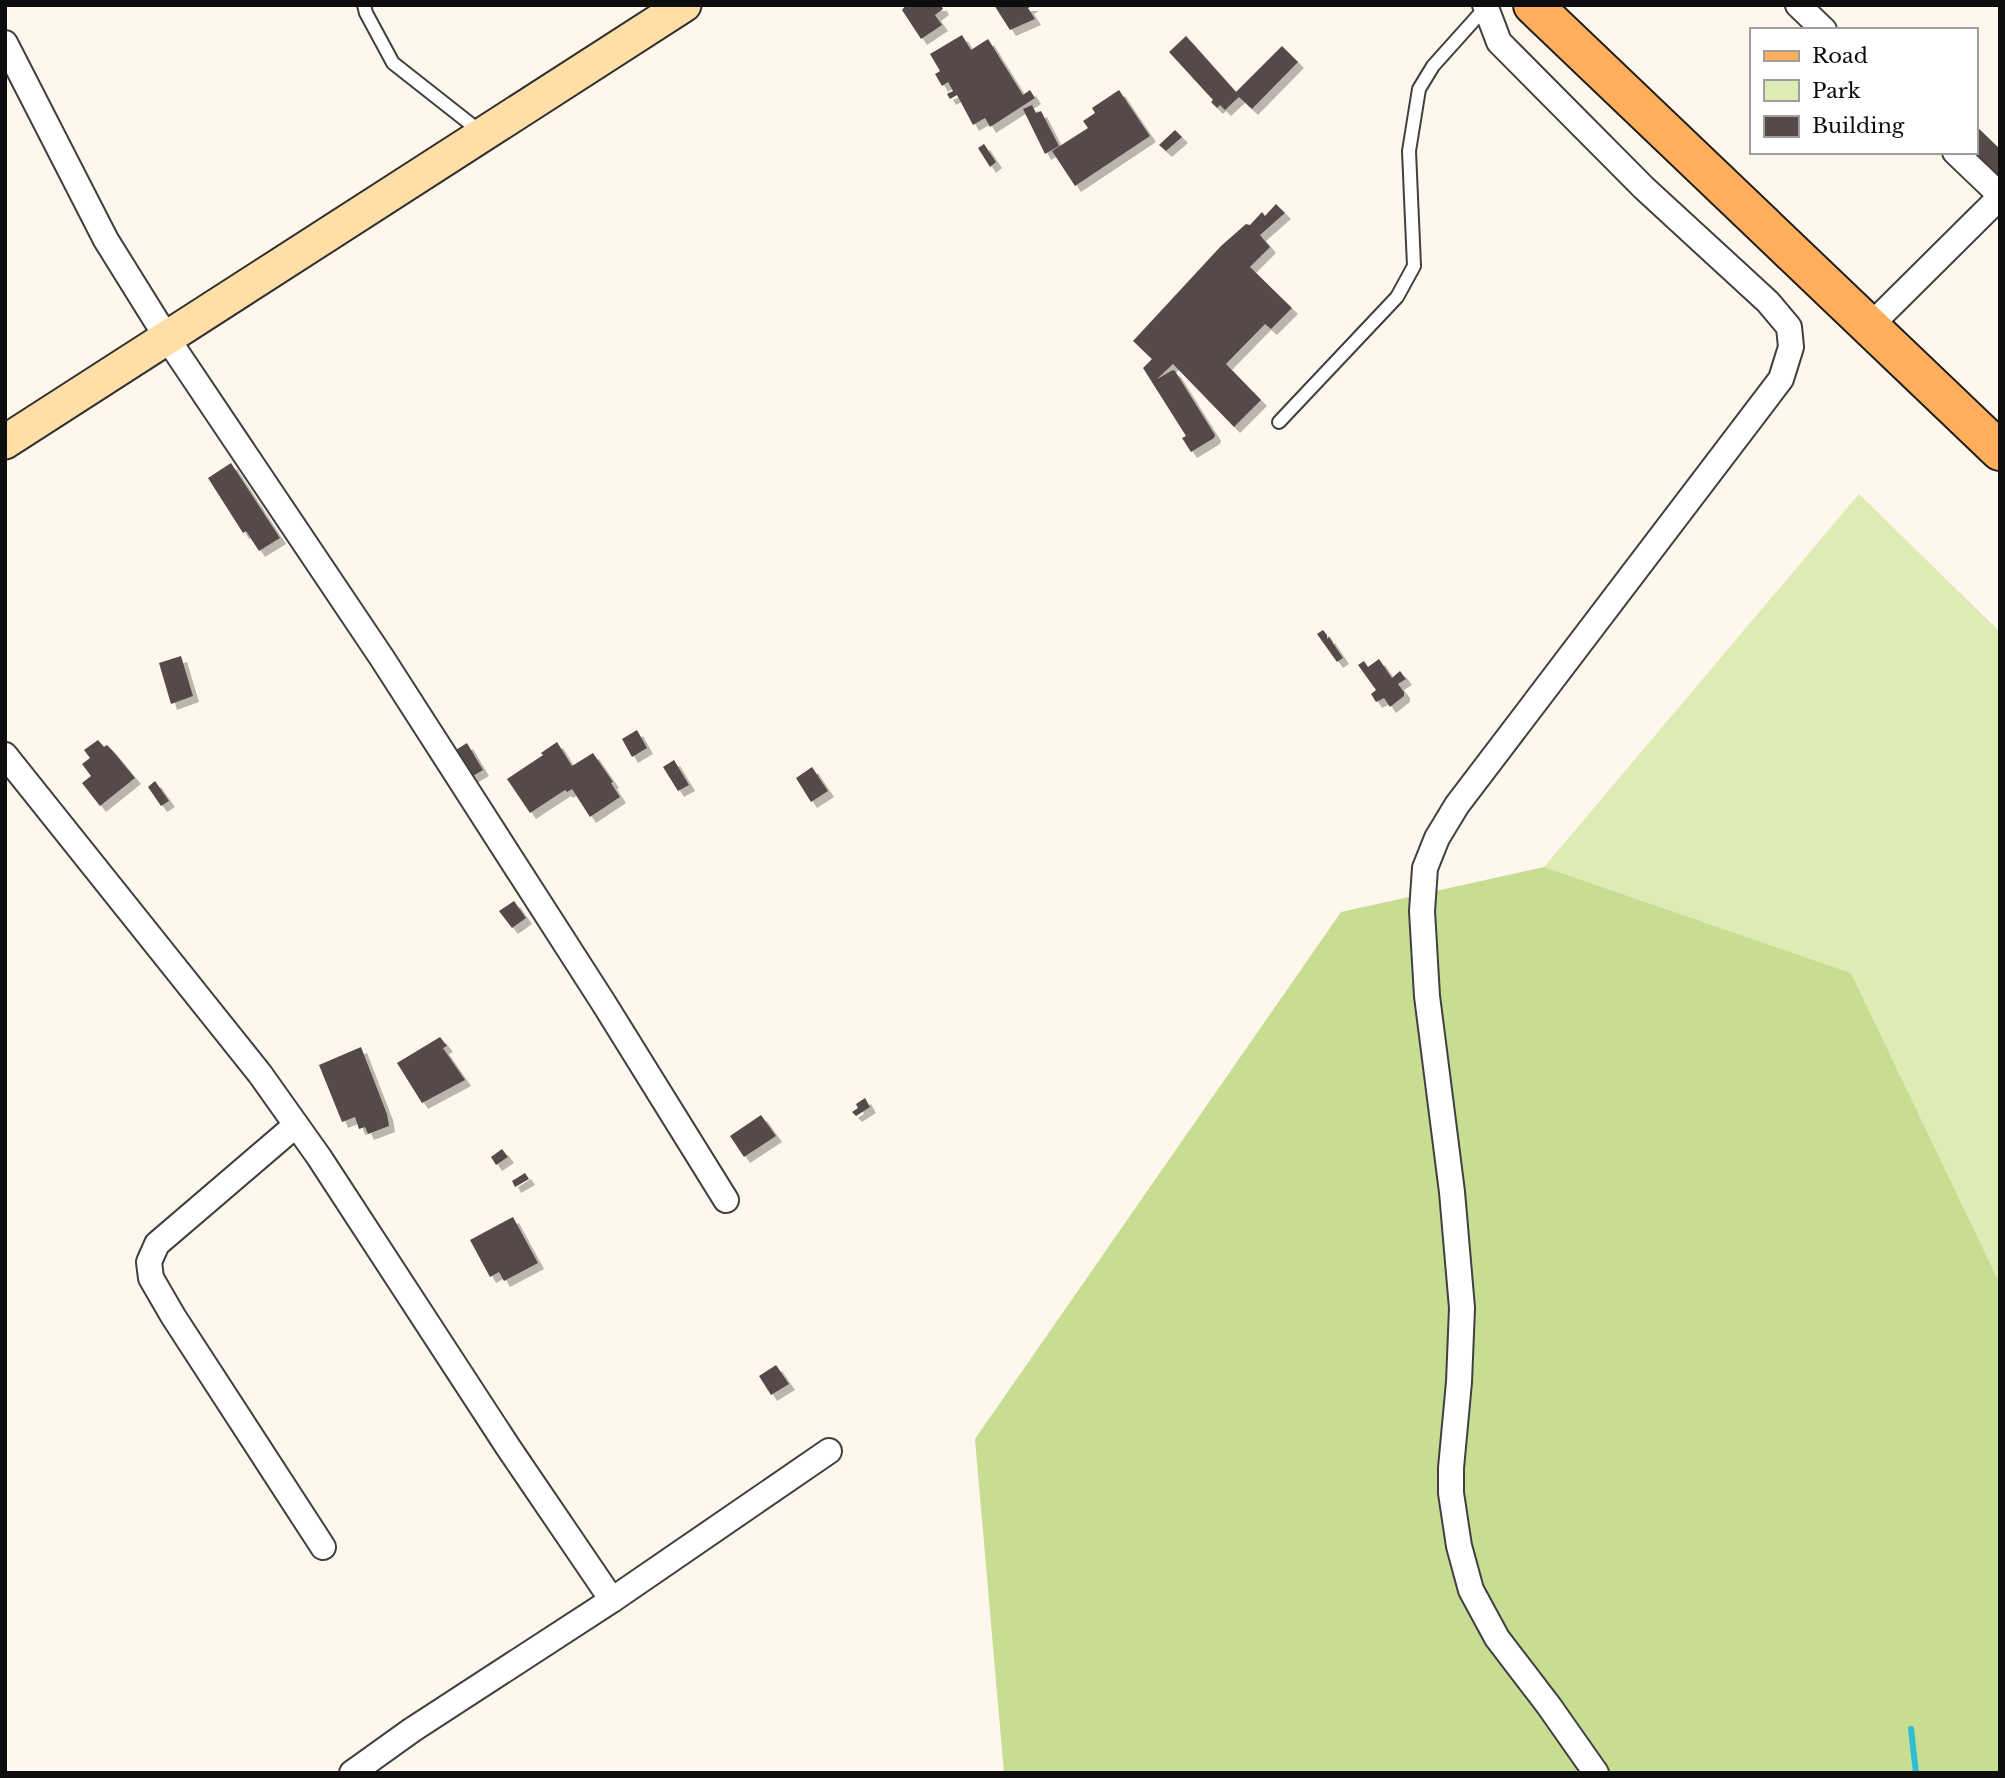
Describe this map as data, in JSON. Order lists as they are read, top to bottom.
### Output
{
  "legend": ["Road", "Park", "Building"]
}
